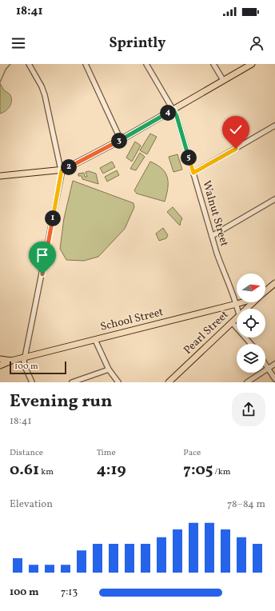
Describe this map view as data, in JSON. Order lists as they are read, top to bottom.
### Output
{
  "streets": {
    "main road": ["School Street", "Pearl Street"],
    "street": ["Walnut Street"]
  },
  "crossings": [
    ["Walnut Street", "School Street"]
  ],
  "scale_bar": "100 m",
  "north": "right",
  "page": {
    "status": "18:41",
    "header": "Sprintly",
    "pins": [
      "4",
      "3",
      "5",
      "2",
      "1"
    ],
    "scale": "100 m",
    "heading": ["Evening run", "18:41"],
    "stats": [
      ["Distance", "0.61 km"],
      ["Time", "4:19"],
      ["Pace", "7:05 /km"]
    ],
    "chart": ["Elevation", "78–84 m"],
    "list": [
      {
        "name": "100 m",
        "note": "7:13"
      }
    ]
  }
}
